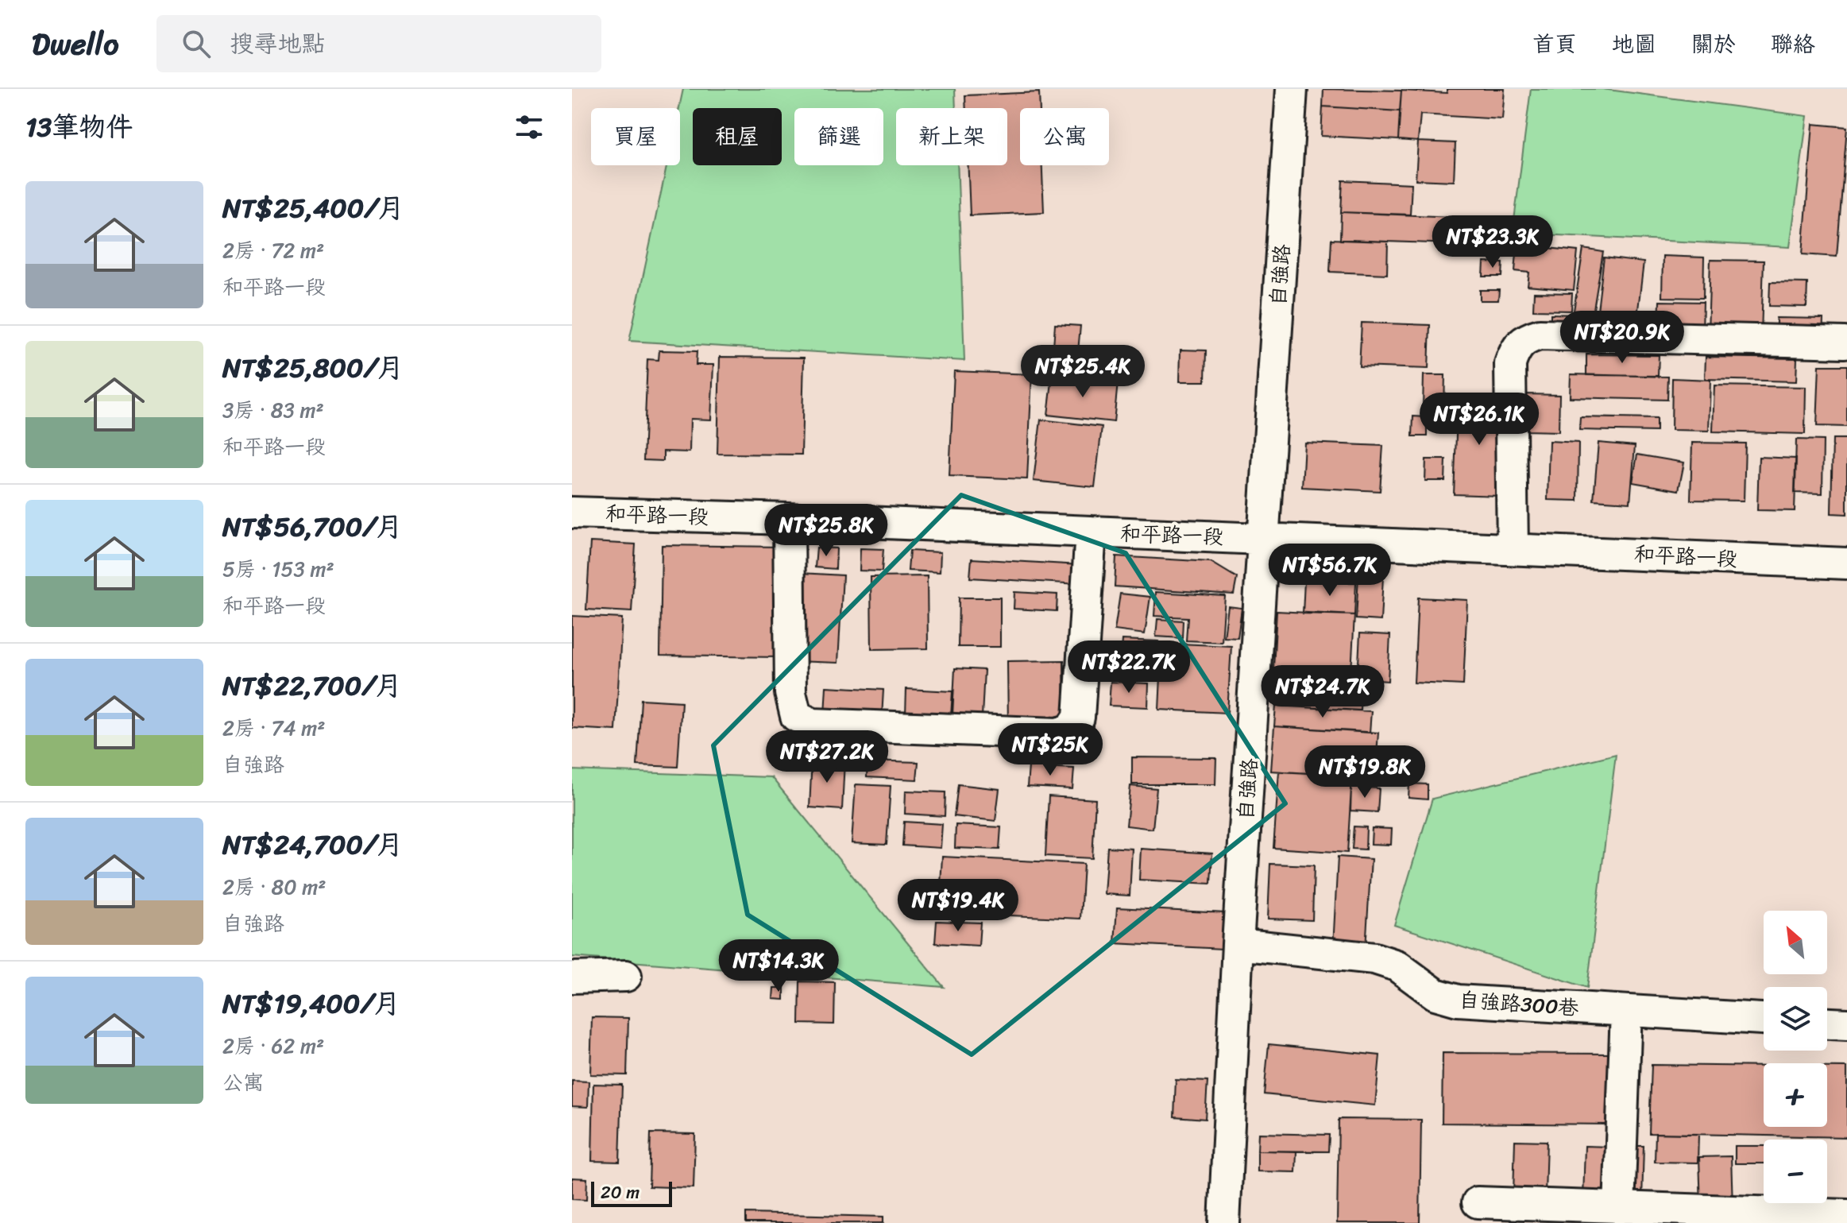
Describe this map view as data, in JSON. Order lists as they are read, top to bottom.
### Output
{
  "streets": {
    "street": ["自強路", "和平路一段", "自強路300巷"]
  },
  "crossings": [
    ["自強路", "和平路一段"],
    ["自強路", "自強路300巷"]
  ],
  "scale_bar": "20 m",
  "north": "top left",
  "page": {
    "header": "Dwello",
    "search": "搜尋地點",
    "nav": [
      "首頁",
      "地圖",
      "關於",
      "聯絡"
    ],
    "heading": "13筆物件",
    "chip": [
      "買屋",
      "租屋",
      "篩選",
      "新上架",
      "公寓"
    ],
    "list": [
      {
        "name": "NT$25,400/月",
        "note": "2房 · 72 m² · 和平路一段"
      },
      {
        "name": "NT$25,800/月",
        "note": "3房 · 83 m² · 和平路一段"
      },
      {
        "name": "NT$56,700/月",
        "note": "5房 · 153 m² · 和平路一段"
      },
      {
        "name": "NT$22,700/月",
        "note": "2房 · 74 m² · 自強路"
      },
      {
        "name": "NT$24,700/月",
        "note": "2房 · 80 m² · 自強路"
      },
      {
        "name": "NT$19,400/月",
        "note": "2房 · 62 m² · 公寓"
      }
    ],
    "price": [
      "NT$23.3K",
      "NT$20.9K",
      "NT$25.4K",
      "NT$26.1K",
      "NT$25.8K",
      "NT$56.7K",
      "NT$22.7K",
      "NT$24.7K",
      "NT$25K",
      "NT$27.2K",
      "NT$19.8K",
      "NT$19.4K",
      "NT$14.3K"
    ],
    "map_buttons": ["+", "−"],
    "scale": "20 m"
  }
}
